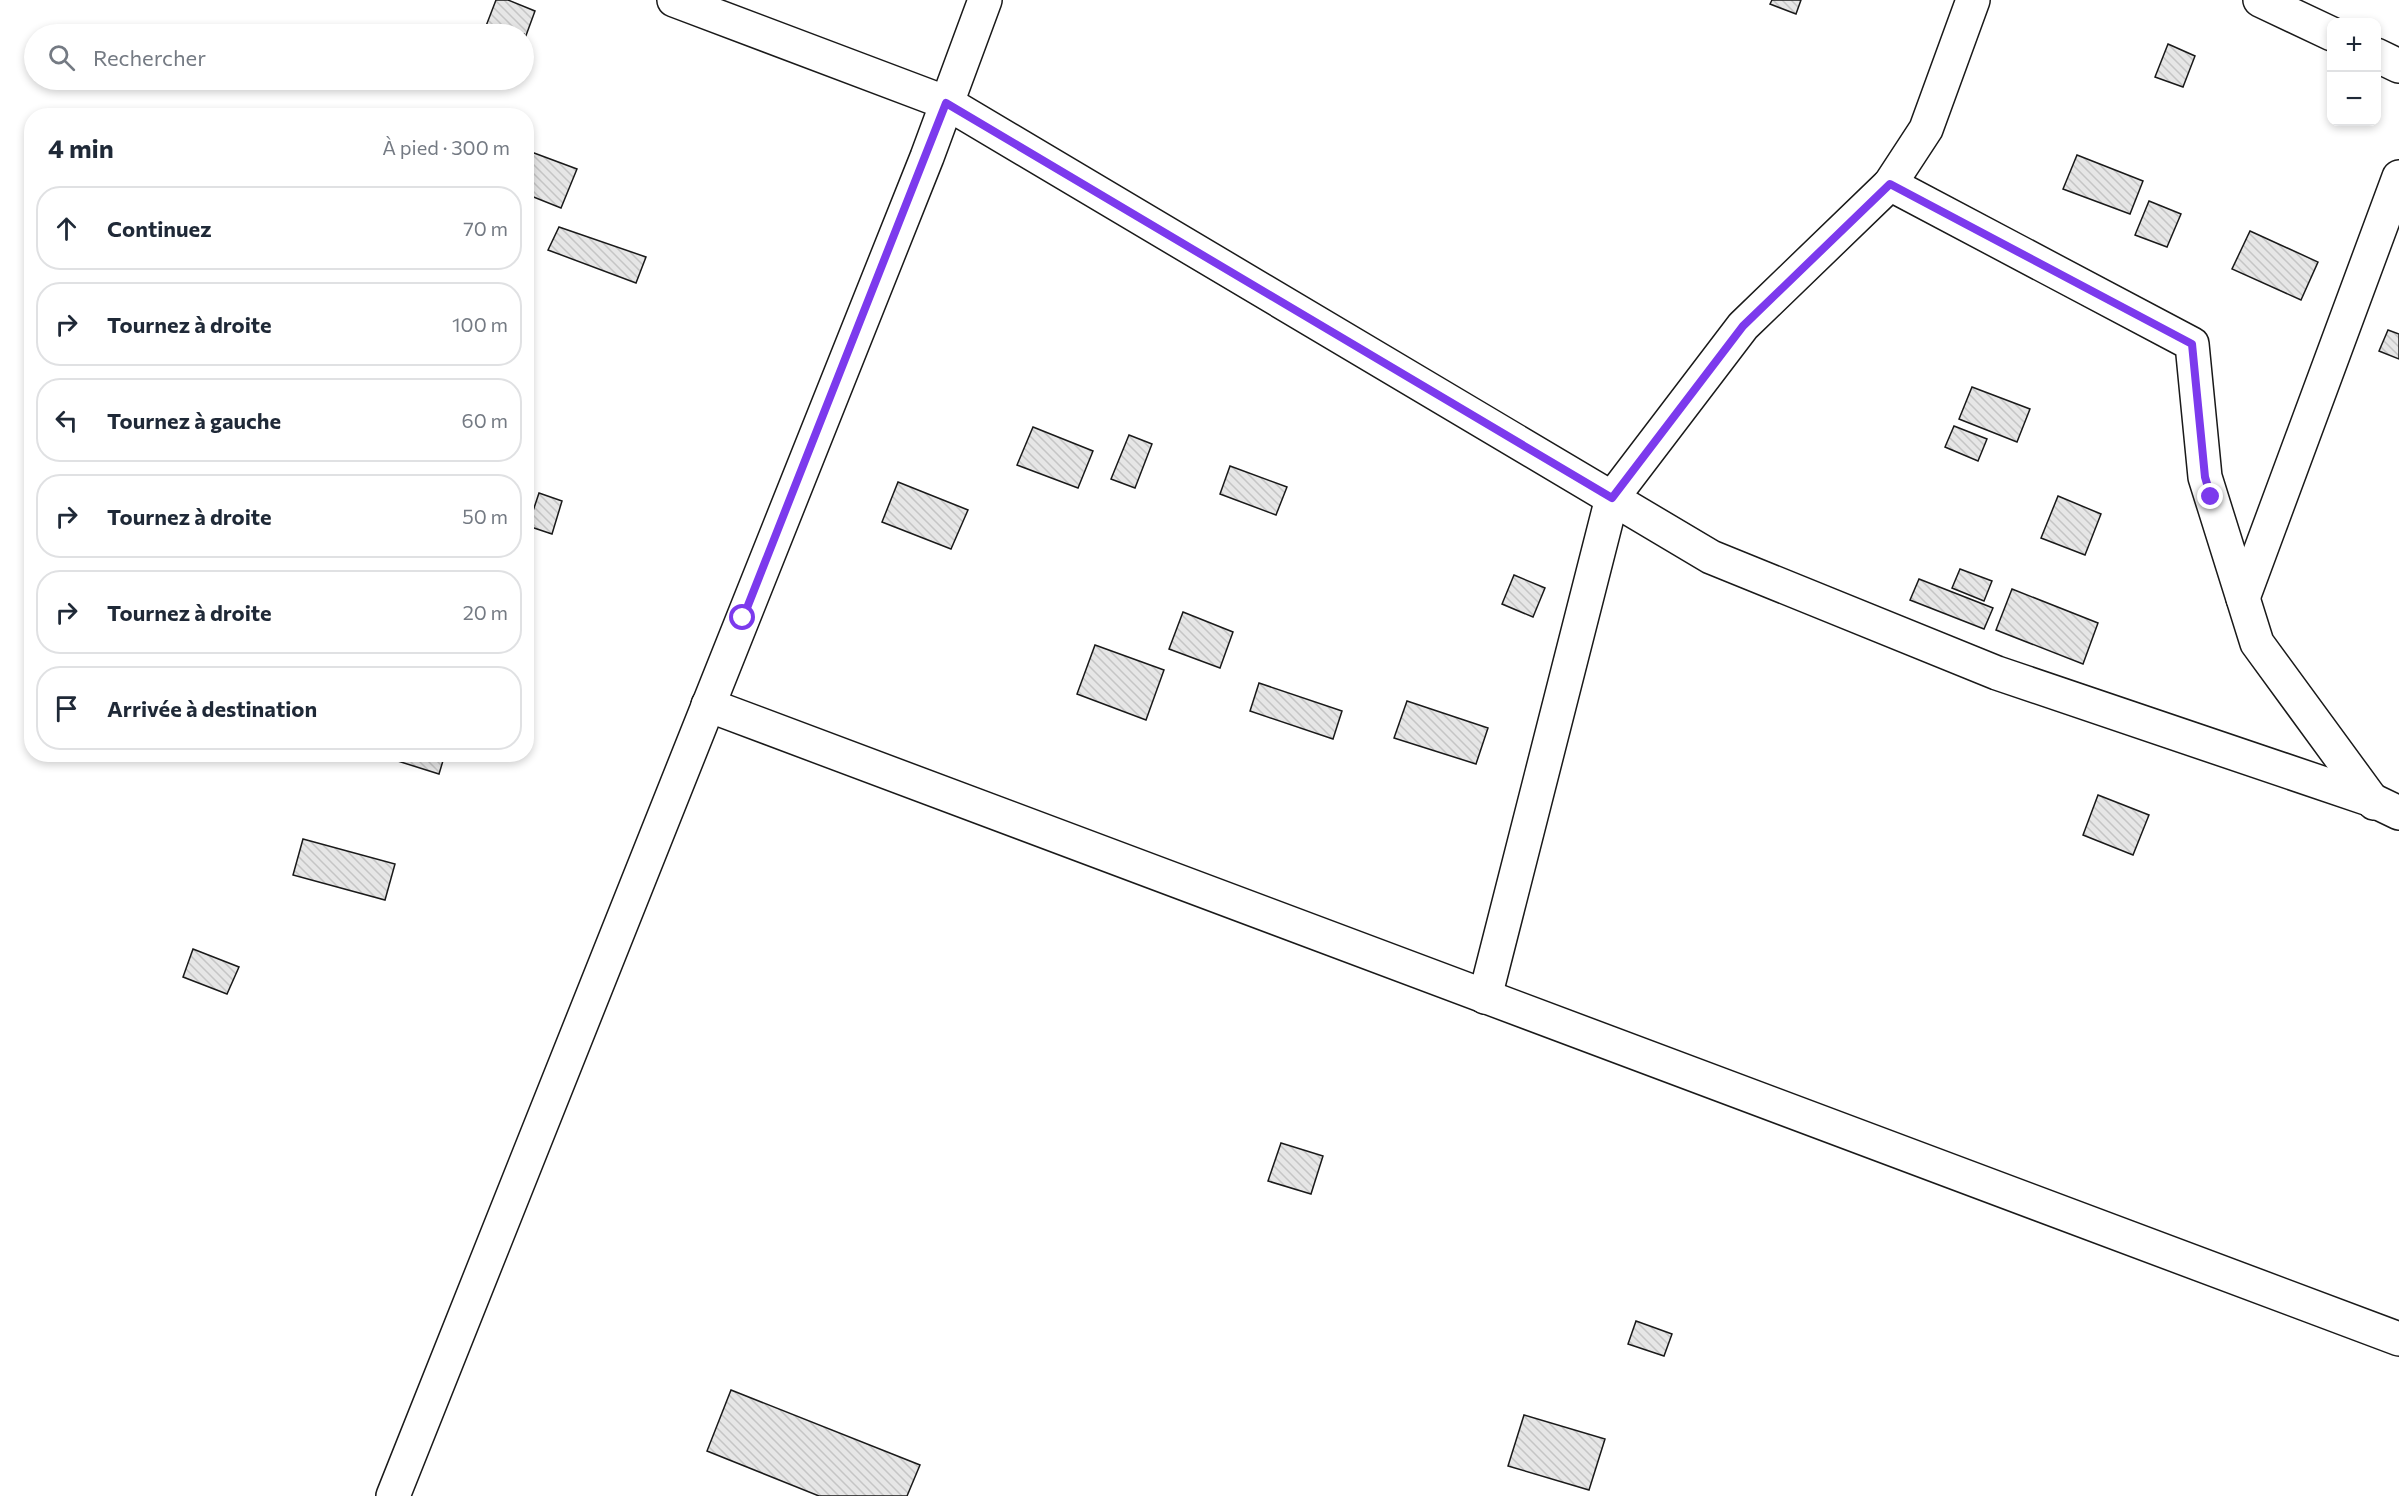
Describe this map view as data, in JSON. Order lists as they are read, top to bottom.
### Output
{
  "page": {
    "map_buttons": ["+", "−"],
    "search": "Rechercher",
    "heading": ["4 min", "À pied · 300 m"],
    "list": [
      ["Continuez", "70 m"],
      ["Tournez à droite", "100 m"],
      ["Tournez à gauche", "60 m"],
      ["Tournez à droite", "50 m"],
      ["Tournez à droite", "20 m"],
      "Arrivée à destination"
    ]
  }
}
